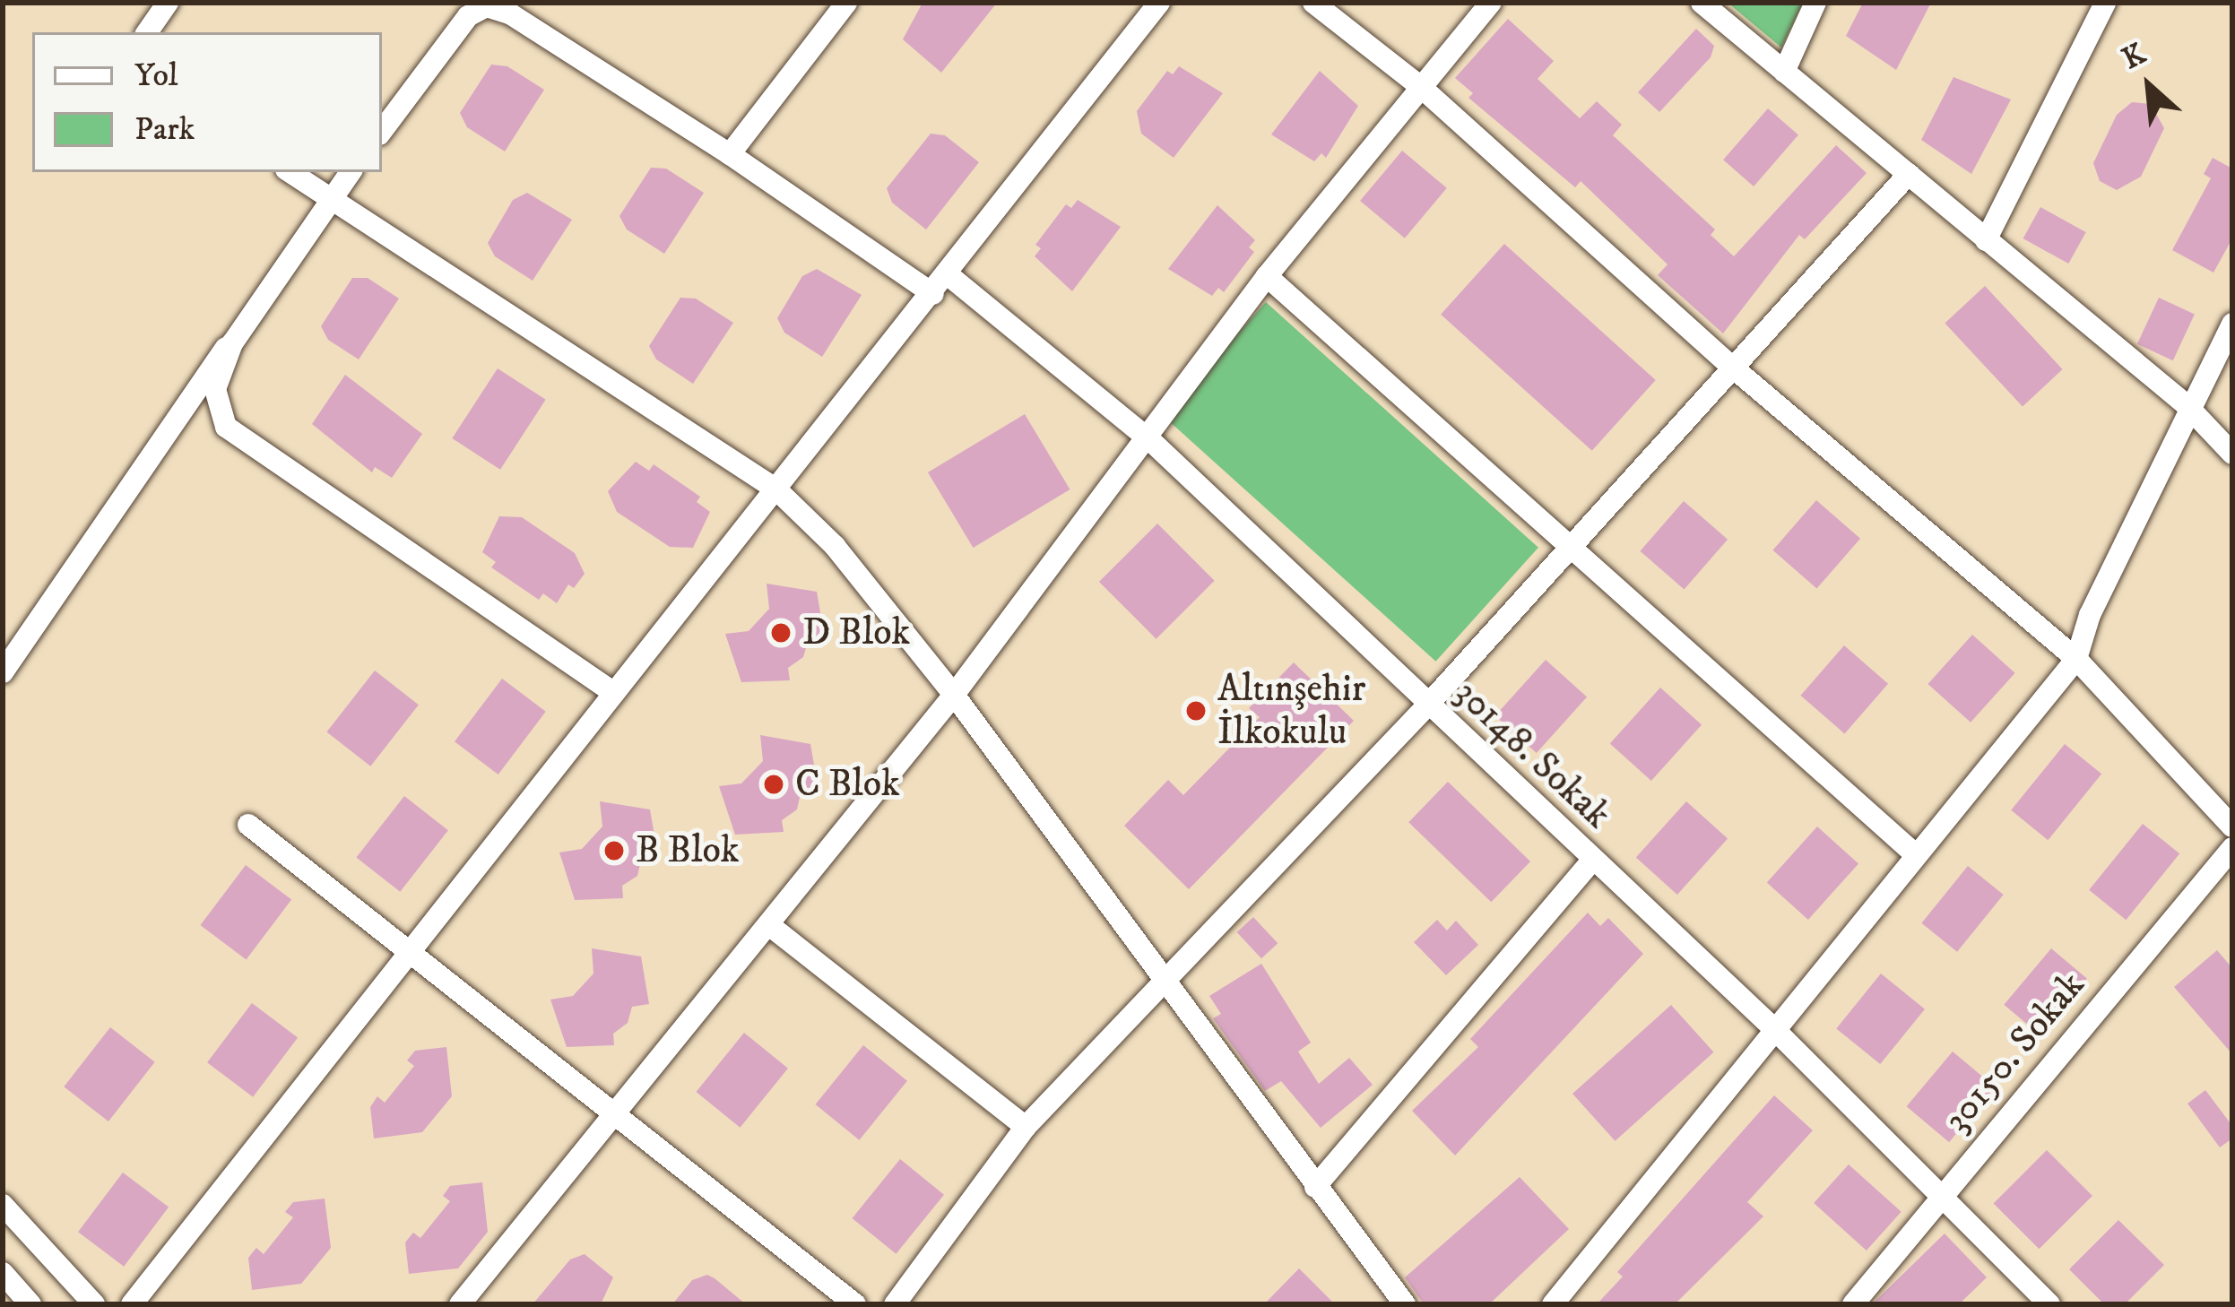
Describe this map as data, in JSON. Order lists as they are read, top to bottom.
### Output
{
  "streets": {
    "street": ["30148. Sokak", "30150. Sokak"]
  },
  "crossings": [
    ["30148. Sokak", "30150. Sokak"]
  ],
  "places": [
    "D Blok",
    "Altınşehir İlkokulu",
    "C Blok",
    "B Blok"
  ],
  "legend": ["Yol", "Park"],
  "north": "top left"
}
